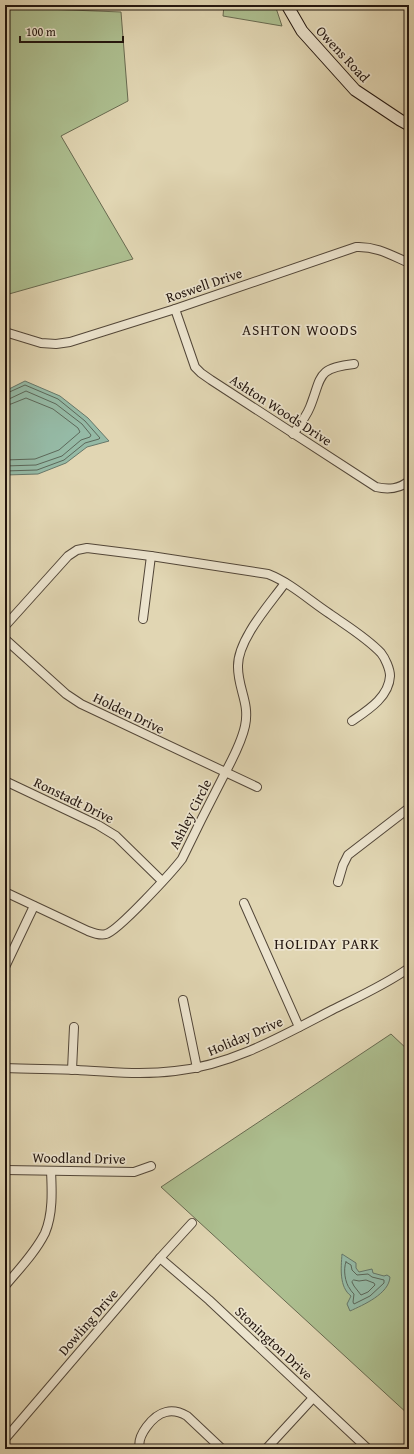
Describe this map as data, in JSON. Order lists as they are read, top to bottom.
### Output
{
  "streets": {
    "street": [
      "Owens Road",
      "Roswell Drive",
      "Ashton Woods Drive",
      "Holden Drive",
      "Ronstadt Drive",
      "Ashley Circle",
      "Holiday Drive",
      "Woodland Drive",
      "Dowling Drive",
      "Stonington Drive"
    ]
  },
  "crossings": [
    ["Roswell Drive", "Ashton Woods Drive"],
    ["Holden Drive", "Ashley Circle"],
    ["Ronstadt Drive", "Ashley Circle"],
    ["Dowling Drive", "Stonington Drive"]
  ],
  "districts": ["ASHTON WOODS", "HOLIDAY PARK"],
  "scale_bar": "100 m"
}
